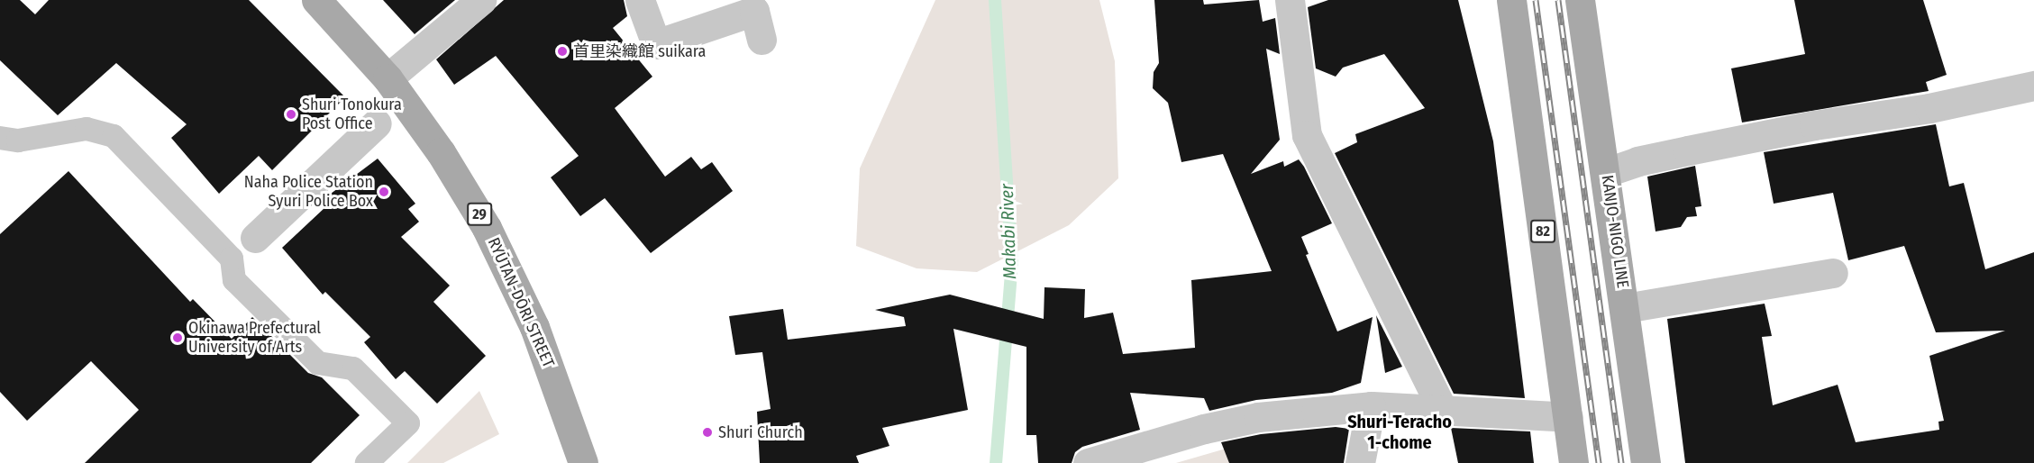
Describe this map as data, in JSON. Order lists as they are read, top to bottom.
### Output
{
  "streets": {
    "main road": [
      "29",
      "82",
      "KANJO-NIGO LINE",
      "RYŪTAN-DŌRI STREET"
    ]
  },
  "districts": ["Shuri-Teracho 1-chome"],
  "water": ["Makabi River"],
  "places": [
    "首里染織館 suikara",
    "Shuri Tonokura Post Office",
    "Naha Police Station Syuri Police Box",
    "Okinawa Prefectural University of Arts",
    "Shuri Church"
  ]
}
